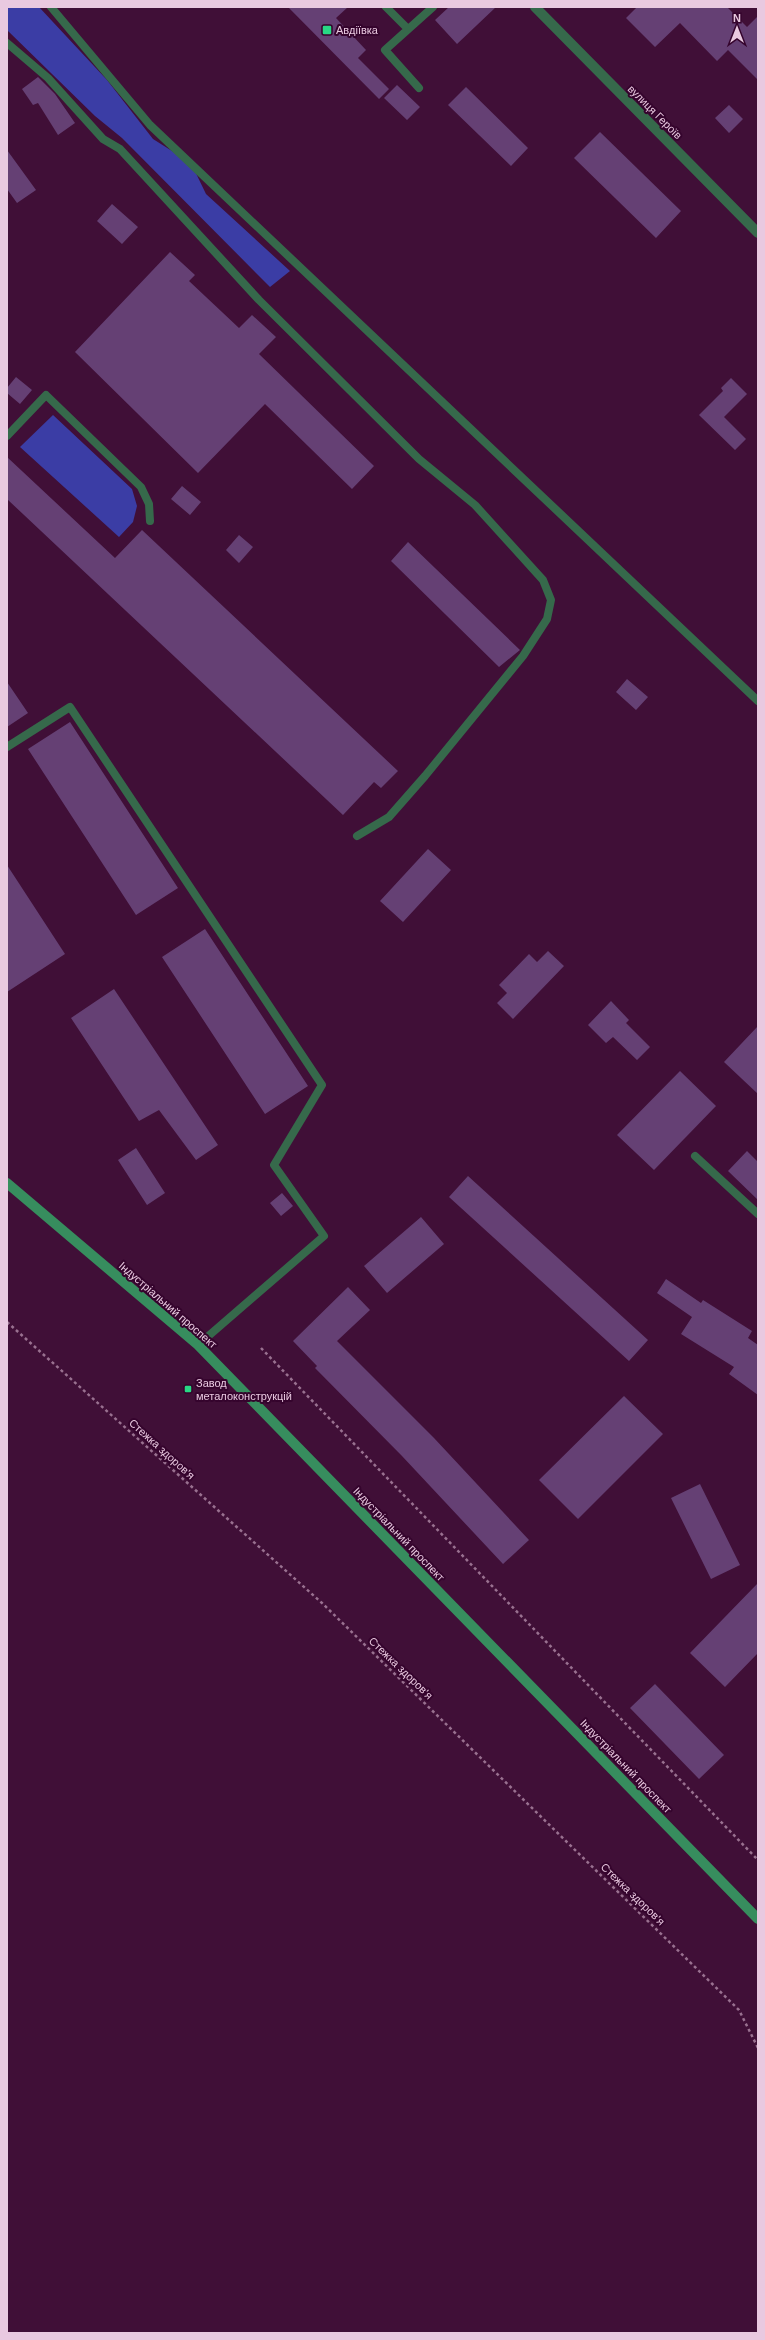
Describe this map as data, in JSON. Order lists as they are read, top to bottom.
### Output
{
  "streets": {
    "street": ["вулиця Героїв", "Індустріальний проспект"],
    "path": ["Стежка здоров'я"]
  },
  "places": {
    "transit": ["Авдіївка", "Завод металоконструкцій"]
  },
  "north": "top"
}
